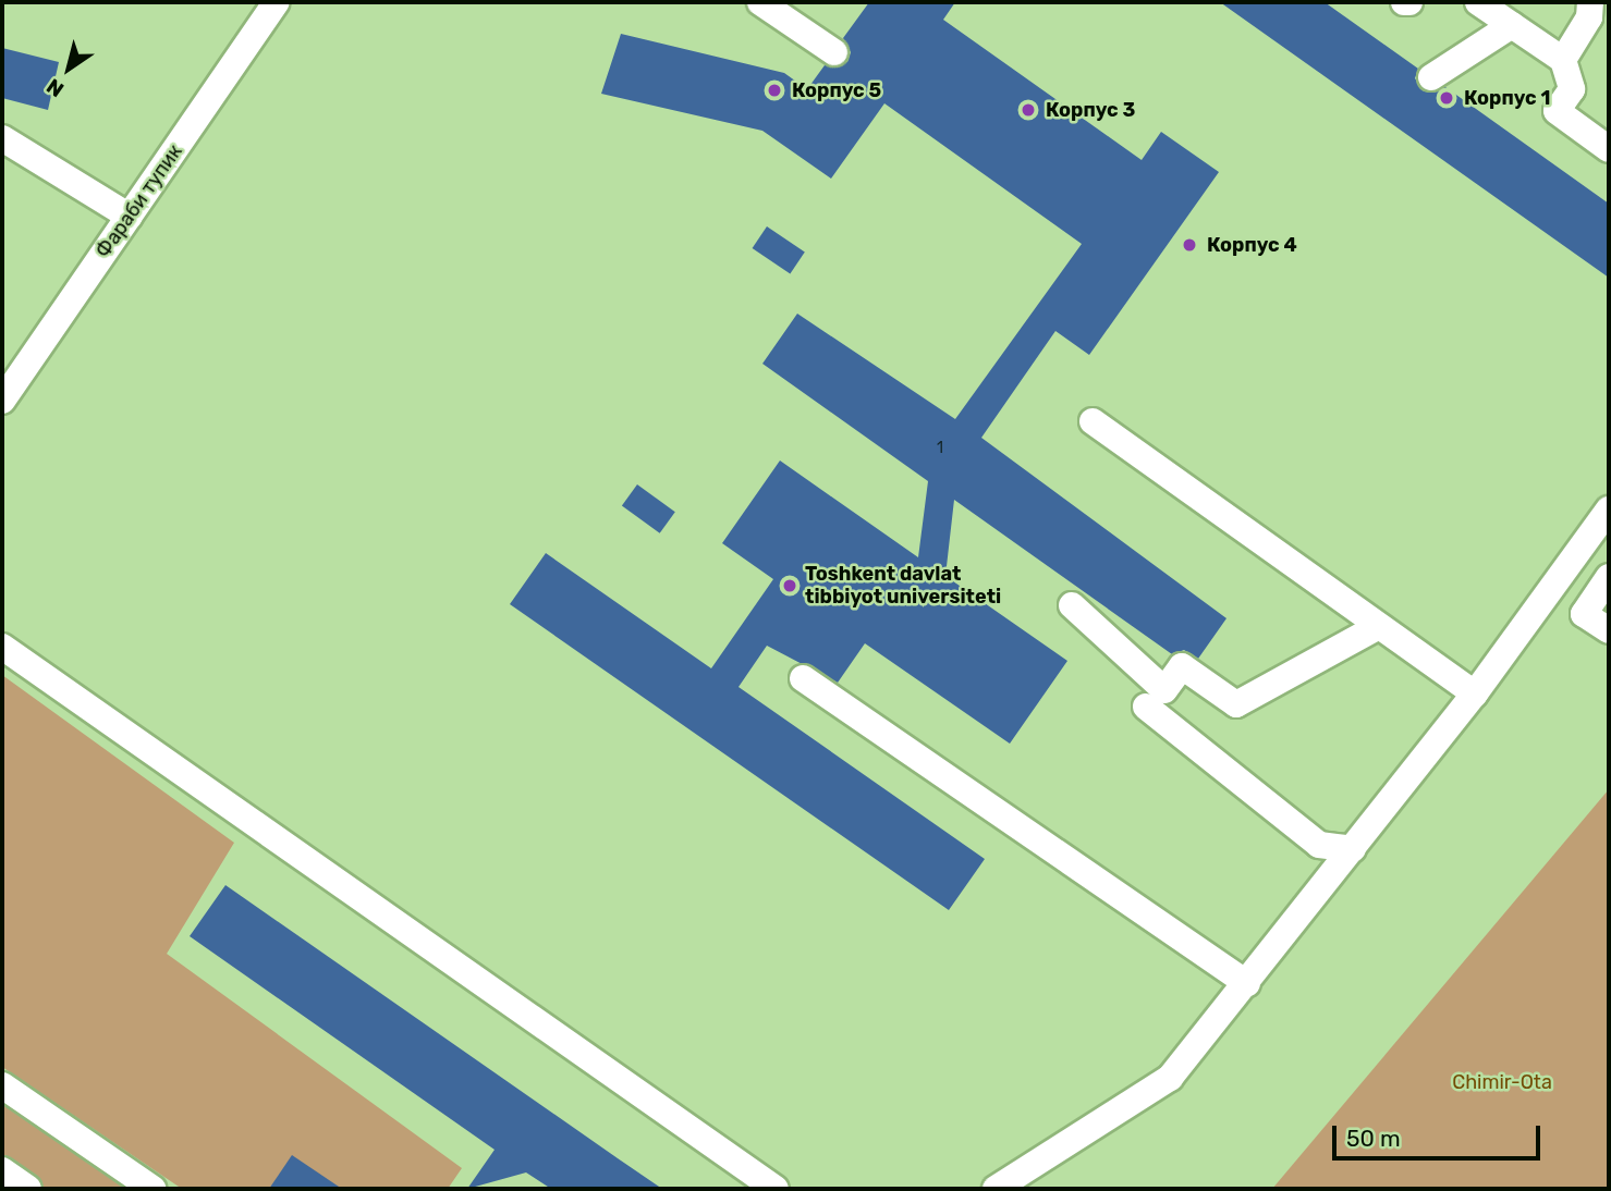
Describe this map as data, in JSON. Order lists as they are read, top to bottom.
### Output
{
  "streets": {
    "street": ["Фараби тупик"]
  },
  "parks": ["Chimir-Ota"],
  "places": [
    "Корпус 5",
    "Корпус 1",
    "Корпус 3",
    "Корпус 4",
    "Toshkent davlat tibbiyot universiteti"
  ],
  "house_numbers": ["1"],
  "scale_bar": "50 m",
  "north": "bottom left"
}
